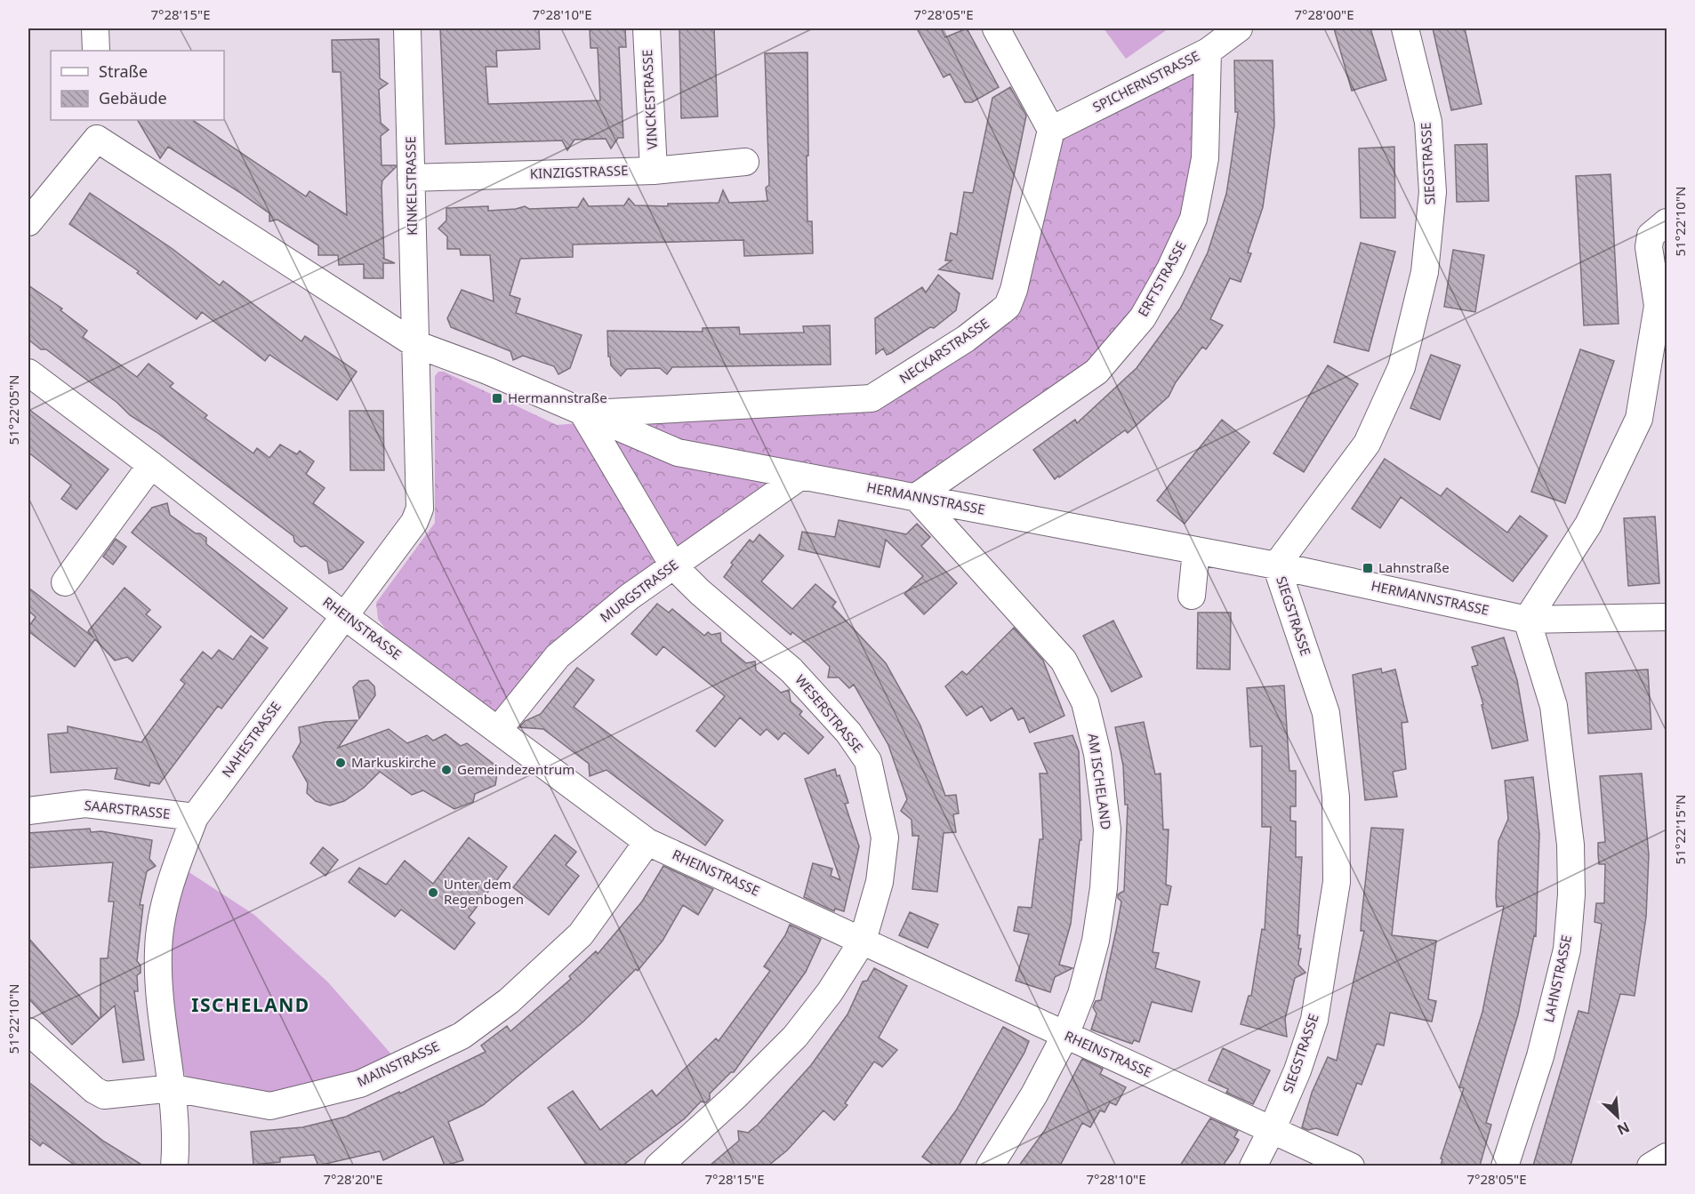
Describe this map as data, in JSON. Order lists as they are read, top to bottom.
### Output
{
  "streets": {
    "street": [
      "SPICHERNSTRASSE",
      "VINCKESTRASSE",
      "SIEGSTRASSE",
      "KINZIGSTRASSE",
      "KINKELSTRASSE",
      "ERFTSTRASSE",
      "NECKARSTRASSE",
      "HERMANNSTRASSE",
      "MURGSTRASSE",
      "RHEINSTRASSE",
      "WESERSTRASSE",
      "NAHESTRASSE",
      "AM ISCHELAND",
      "SAARSTRASSE",
      "LAHNSTRASSE",
      "MAINSTRASSE"
    ]
  },
  "crossings": [
    ["SPICHERNSTRASSE", "ERFTSTRASSE"],
    ["SPICHERNSTRASSE", "NECKARSTRASSE"],
    ["VINCKESTRASSE", "KINZIGSTRASSE"],
    ["SIEGSTRASSE", "HERMANNSTRASSE"],
    ["SIEGSTRASSE", "RHEINSTRASSE"],
    ["KINZIGSTRASSE", "KINKELSTRASSE"],
    ["KINKELSTRASSE", "HERMANNSTRASSE"],
    ["KINKELSTRASSE", "NAHESTRASSE"],
    ["ERFTSTRASSE", "HERMANNSTRASSE"],
    ["ERFTSTRASSE", "AM ISCHELAND"],
    ["NECKARSTRASSE", "HERMANNSTRASSE"],
    ["NECKARSTRASSE", "WESERSTRASSE"],
    ["HERMANNSTRASSE", "MURGSTRASSE"],
    ["HERMANNSTRASSE", "WESERSTRASSE"],
    ["HERMANNSTRASSE", "NAHESTRASSE"],
    ["HERMANNSTRASSE", "AM ISCHELAND"],
    ["HERMANNSTRASSE", "LAHNSTRASSE"],
    ["MURGSTRASSE", "RHEINSTRASSE"],
    ["MURGSTRASSE", "WESERSTRASSE"],
    ["RHEINSTRASSE", "WESERSTRASSE"],
    ["RHEINSTRASSE", "NAHESTRASSE"],
    ["RHEINSTRASSE", "AM ISCHELAND"],
    ["RHEINSTRASSE", "MAINSTRASSE"],
    ["NAHESTRASSE", "SAARSTRASSE"],
    ["NAHESTRASSE", "MAINSTRASSE"]
  ],
  "districts": ["ISCHELAND"],
  "places": {
    "transit": ["Hermannstraße", "Lahnstraße"],
    "other": ["Markuskirche", "Gemeindezentrum", "Unter dem Regenbogen"]
  },
  "legend": ["Straße", "Gebäude"],
  "north": "bottom right",
  "coordinates": [
    "7°28'15\"E",
    "7°28'10\"E",
    "7°28'05\"E",
    "7°28'00\"E",
    "51°22'10\"N",
    "51°22'05\"N",
    "51°22'15\"N",
    "7°28'20\"E"
  ]
}
